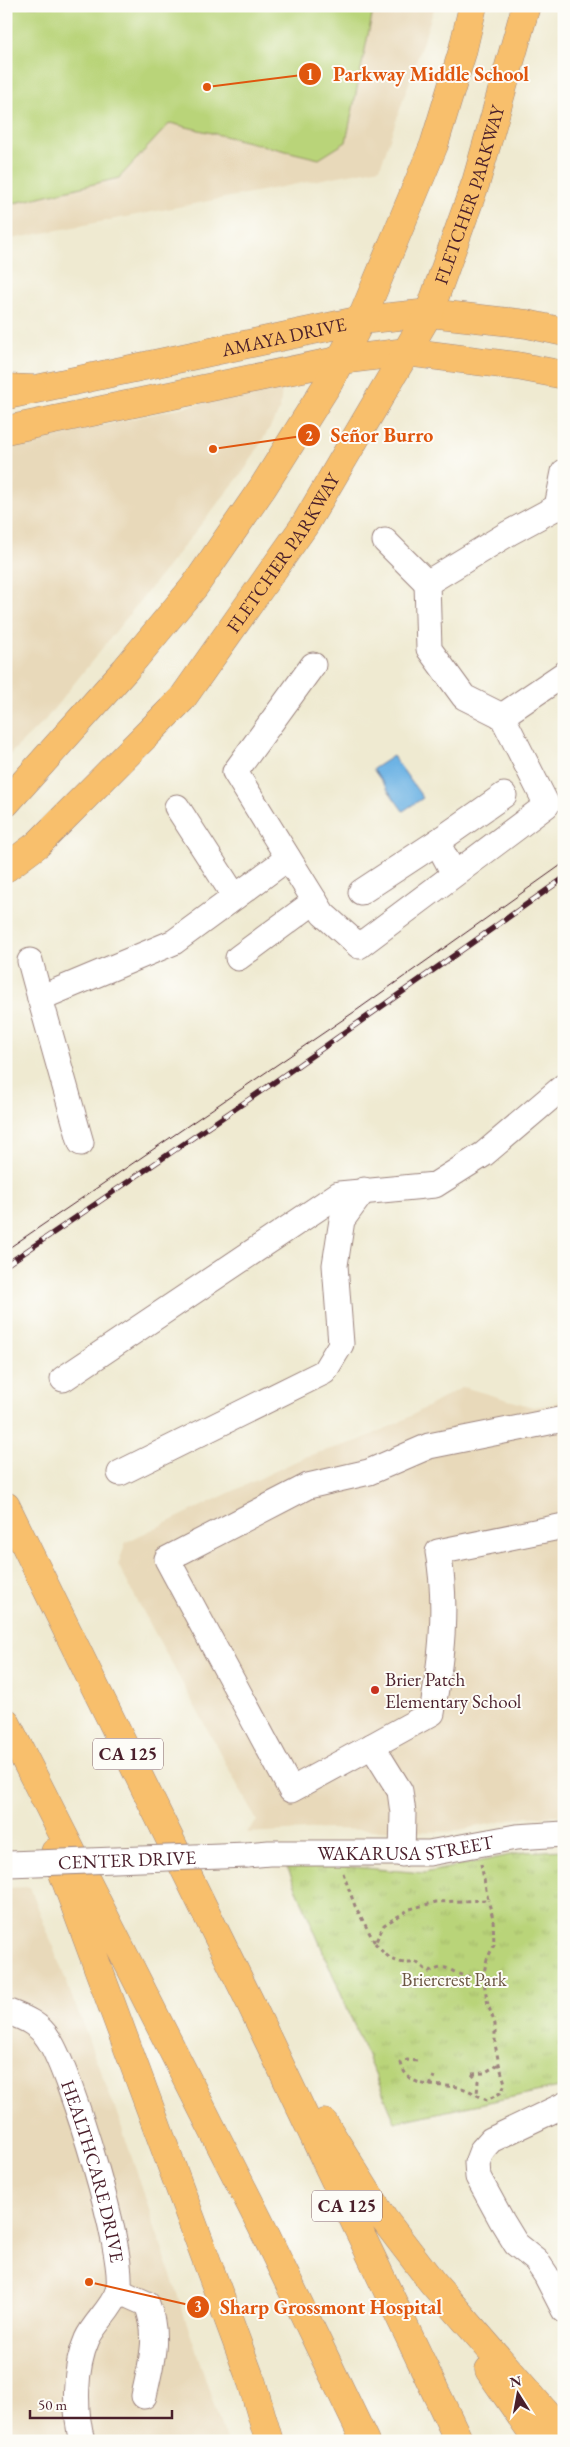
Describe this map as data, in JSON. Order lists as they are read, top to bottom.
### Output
{
  "streets": {
    "main road": ["FLETCHER PARKWAY", "AMAYA DRIVE", "CA 125"],
    "street": ["WAKARUSA STREET", "CENTER DRIVE", "HEALTHCARE DRIVE"]
  },
  "crossings": [
    ["FLETCHER PARKWAY", "AMAYA DRIVE"],
    ["WAKARUSA STREET", "CENTER DRIVE"]
  ],
  "parks": ["Briercrest Park"],
  "places": [
    "Parkway Middle School",
    "Señor Burro",
    "Brier Patch Elementary School",
    "Sharp Grossmont Hospital"
  ],
  "scale_bar": "50 m",
  "north": "top"
}
